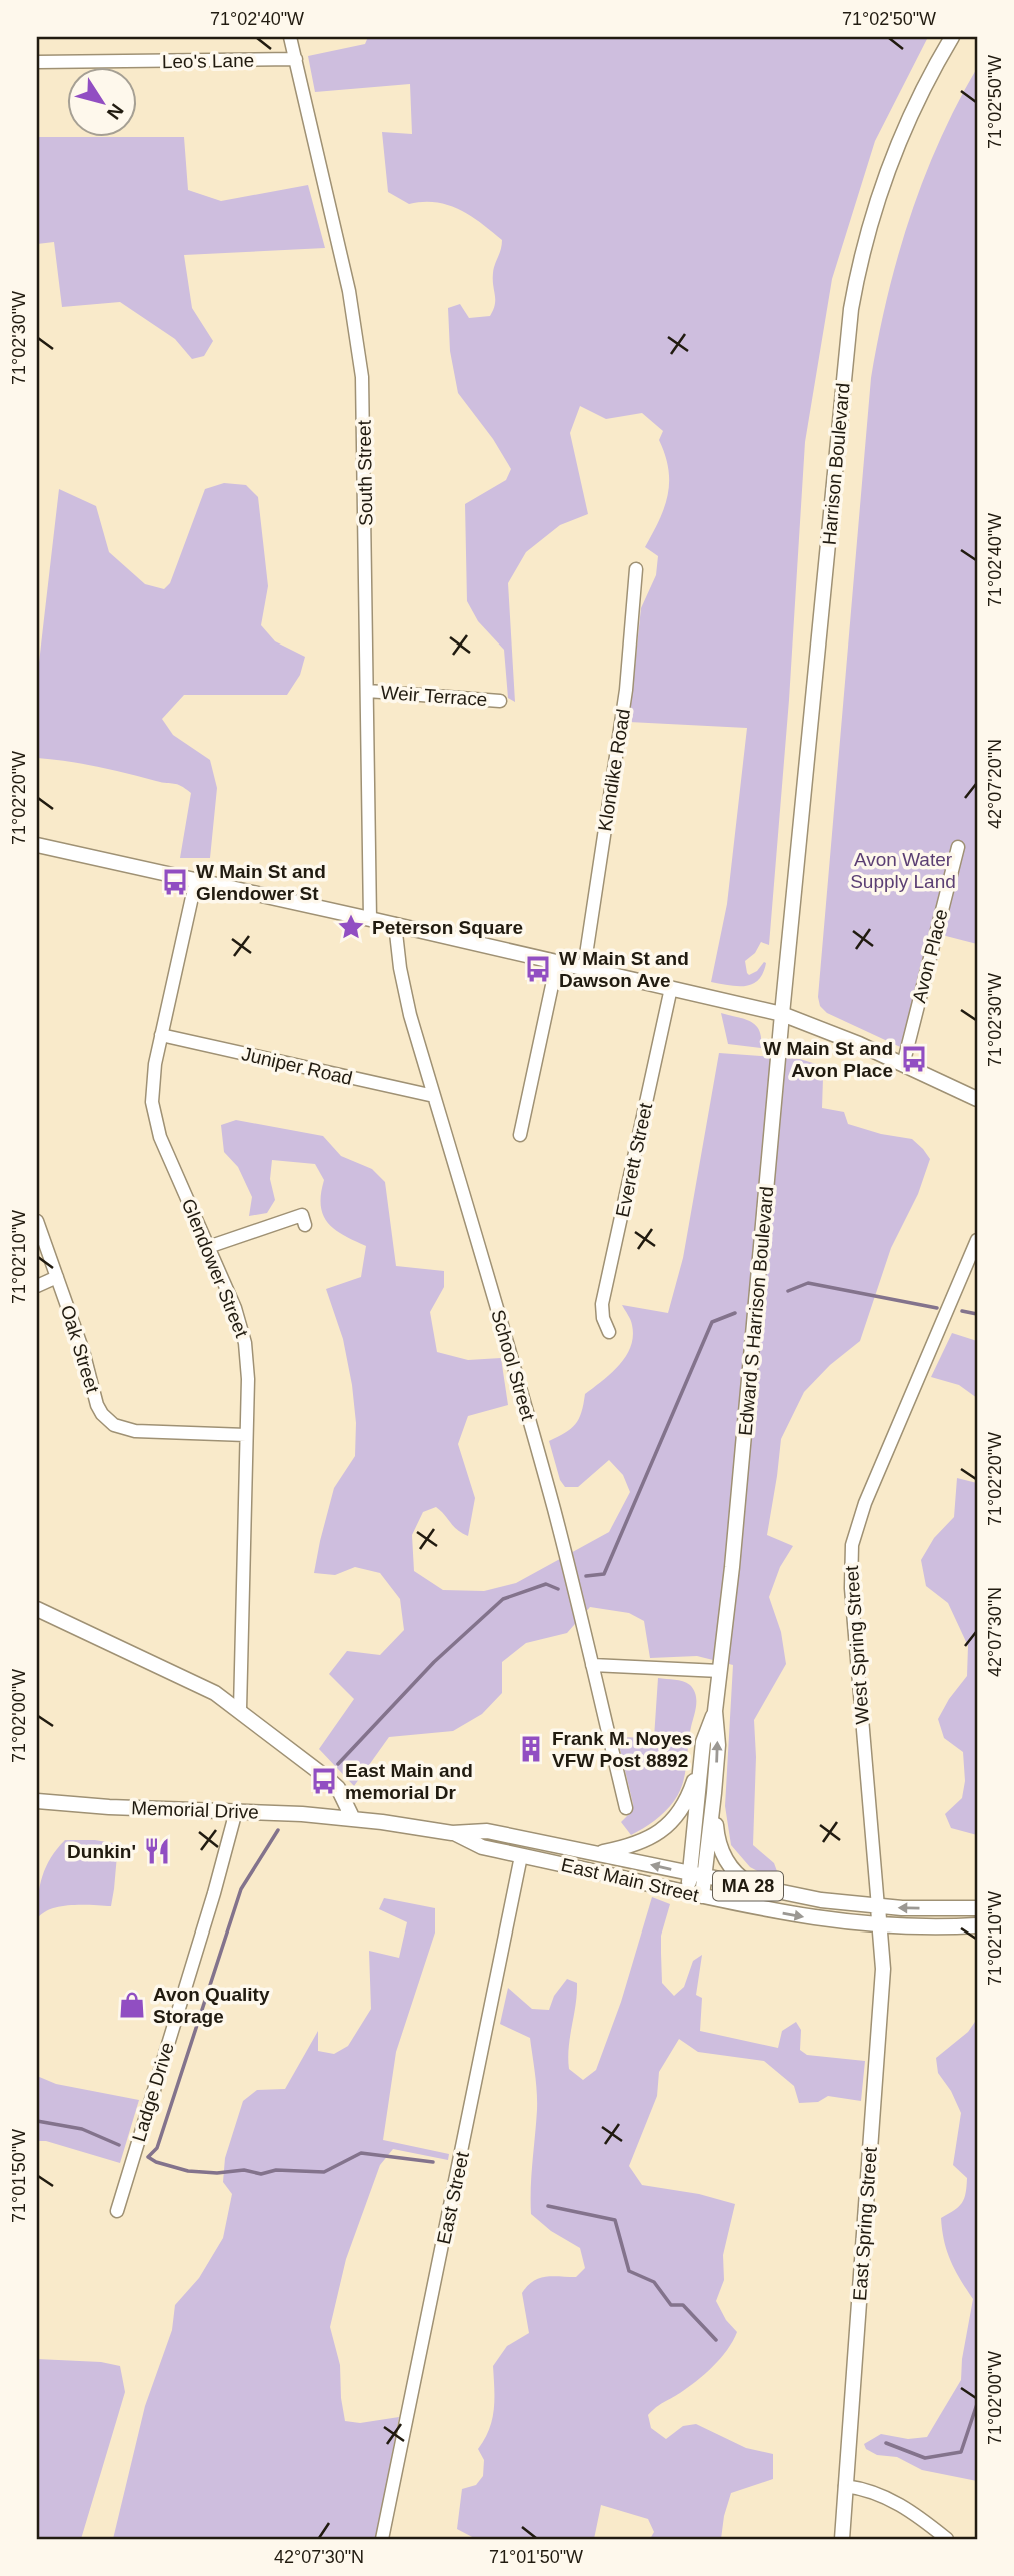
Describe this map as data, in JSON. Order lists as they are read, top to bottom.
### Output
{
  "streets": {
    "main road": [
      "Harrison Boulevard",
      "Edward S Harrison Boulevard",
      "Memorial Drive",
      "East Main Street",
      "MA 28",
      "East Spring Street"
    ],
    "street": [
      "Leo's Lane",
      "South Street",
      "Weir Terrace",
      "Klondike Road",
      "Avon Place",
      "Juniper Road",
      "Everett Street",
      "Glendower Street",
      "Oak Street",
      "School Street",
      "West Spring Street",
      "Ladge Drive",
      "East Street"
    ]
  },
  "crossings": [
    ["Leo's Lane", "South Street"],
    ["Harrison Boulevard", "Edward S Harrison Boulevard"],
    ["South Street", "Weir Terrace"],
    ["Juniper Road", "Glendower Street"],
    ["Juniper Road", "School Street"],
    ["Glendower Street", "Oak Street"],
    ["Edward S Harrison Boulevard", "East Main Street"],
    ["West Spring Street", "East Main Street"],
    ["West Spring Street", "East Spring Street"],
    ["Memorial Drive", "East Main Street"],
    ["Memorial Drive", "Ladge Drive"],
    ["East Main Street", "East Street"],
    ["East Main Street", "East Spring Street"]
  ],
  "parks": ["Avon Water Supply Land"],
  "places": {
    "bus stop": [
      "W Main St and Glendower St",
      "W Main St and Dawson Ave",
      "W Main St and Avon Place",
      "East Main and memorial Dr"
    ],
    "place": ["Peterson Square"],
    "building": ["Frank M. Noyes VFW Post 8892"],
    "restaurant": ["Dunkin'"],
    "shop": ["Avon Quality Storage"]
  },
  "north": "bottom right",
  "coordinates": [
    "71°02'40\"W",
    "71°02'50\"W",
    "71°02'30\"W",
    "42°07'20\"N",
    "71°02'20\"W",
    "71°02'10\"W",
    "42°07'30\"N",
    "71°02'00\"W",
    "71°01'50\"W"
  ]
}
